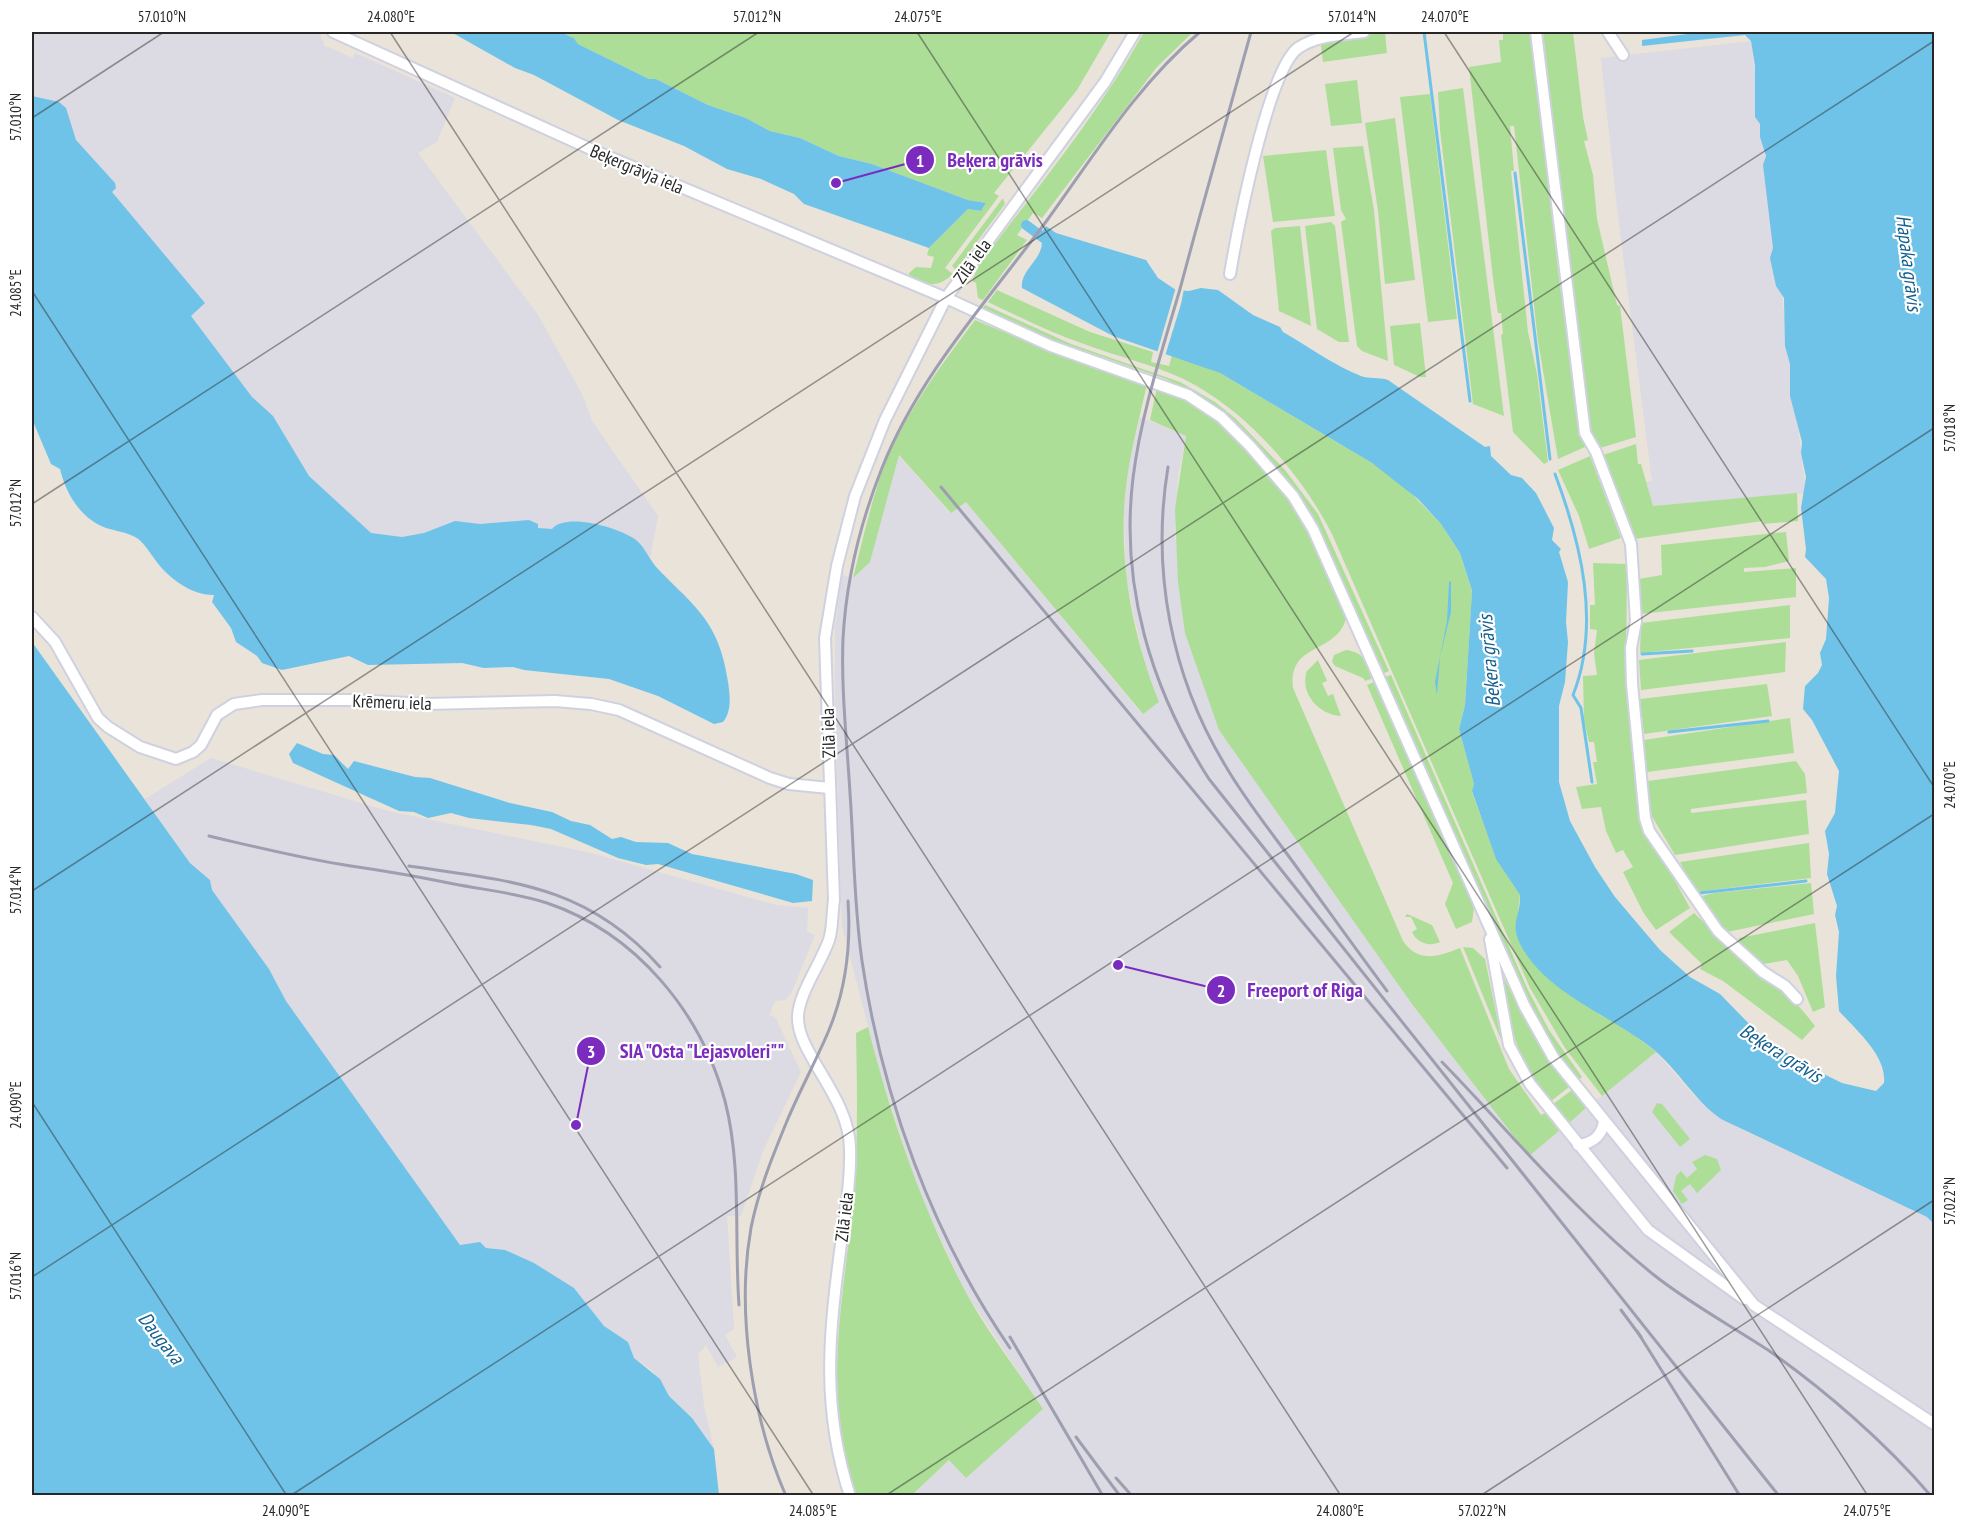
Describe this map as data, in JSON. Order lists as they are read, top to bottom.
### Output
{
  "streets": {
    "street": ["Beķergrāvja iela", "Zilā iela", "Krēmeru iela"]
  },
  "crossings": [
    ["Beķergrāvja iela", "Zilā iela"],
    ["Zilā iela", "Krēmeru iela"]
  ],
  "water": ["Hapaka grāvis", "Beķera grāvis", "Daugava"],
  "places": ["Beķera grāvis", "Freeport of Riga", "SIA \"Osta \"Lejasvoleri\"\""],
  "coordinates": [
    "57.010°N",
    "24.080°E",
    "57.012°N",
    "24.075°E",
    "57.014°N",
    "24.070°E",
    "24.085°E",
    "57.018°N",
    "24.090°E",
    "57.022°N",
    "57.016°N"
  ]
}
